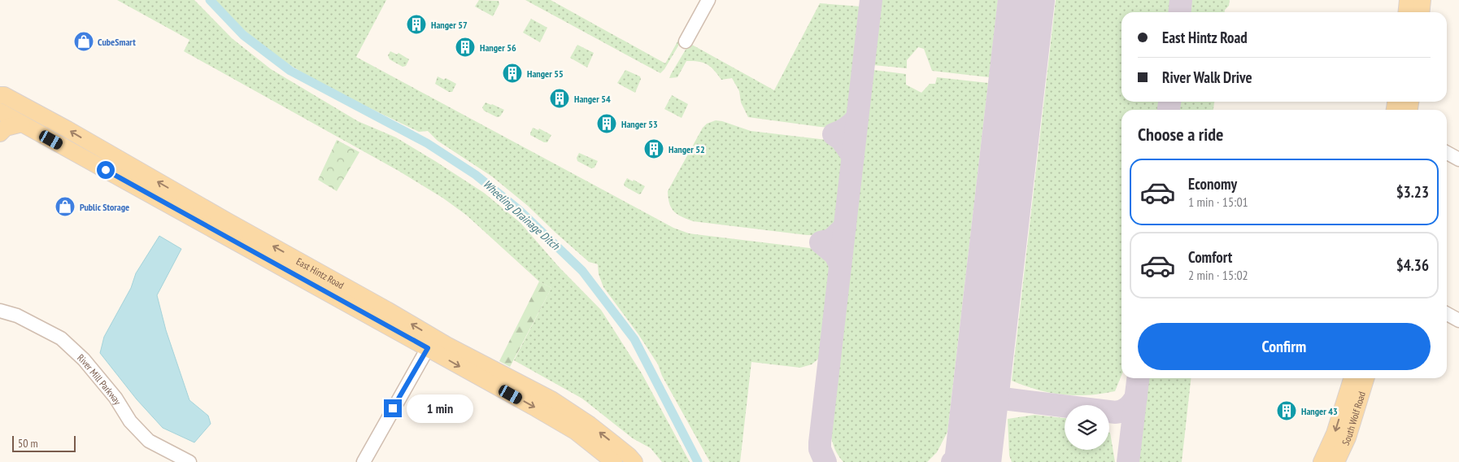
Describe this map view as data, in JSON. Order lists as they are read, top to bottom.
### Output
{
  "streets": {
    "main road": ["East Hintz Road", "South Wolf Road"],
    "street": ["River Mill Parkway"]
  },
  "water": ["Wheeling Drainage Ditch"],
  "places": {
    "building": [
      "Hanger 57",
      "Hanger 56",
      "Hanger 55",
      "Hanger 54",
      "Hanger 53",
      "Hanger 52",
      "Hanger 43"
    ],
    "shop": ["CubeSmart", "Public Storage"]
  },
  "scale_bar": "50 m",
  "page": {
    "banner": ["East Hintz Road", "River Walk Drive"],
    "heading": "Choose a ride",
    "list": [
      {
        "name": "Economy",
        "note": "1 min · 15:01",
        "value": "$3.23"
      },
      {
        "name": "Comfort",
        "note": "2 min · 15:02",
        "value": "$4.36"
      }
    ],
    "buttons": "Confirm",
    "bubble": "1 min",
    "scale": "50 m"
  }
}
